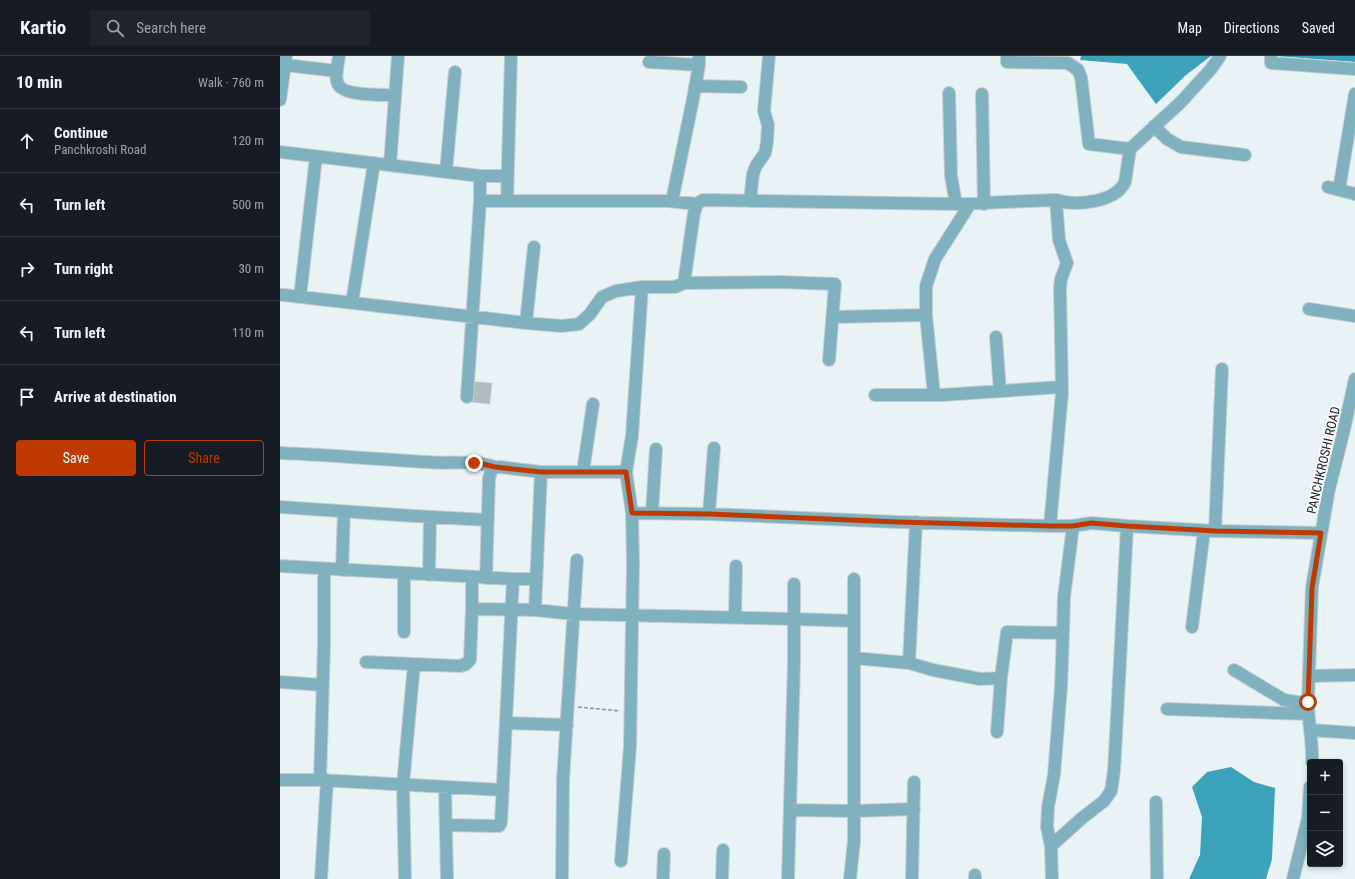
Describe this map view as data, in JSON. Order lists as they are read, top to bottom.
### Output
{
  "streets": {
    "street": ["PANCHKROSHI ROAD"]
  },
  "page": {
    "header": "Kartio",
    "search": "Search here",
    "nav": ["Map", "Directions", "Saved"],
    "heading": ["10 min", "Walk · 760 m"],
    "list": [
      ["Continue", "Panchkroshi Road", "120 m"],
      ["Turn left", "500 m"],
      ["Turn right", "30 m"],
      ["Turn left", "110 m"],
      "Arrive at destination"
    ],
    "buttons": ["Save", "Share"],
    "map_buttons": ["+", "−"]
  }
}
